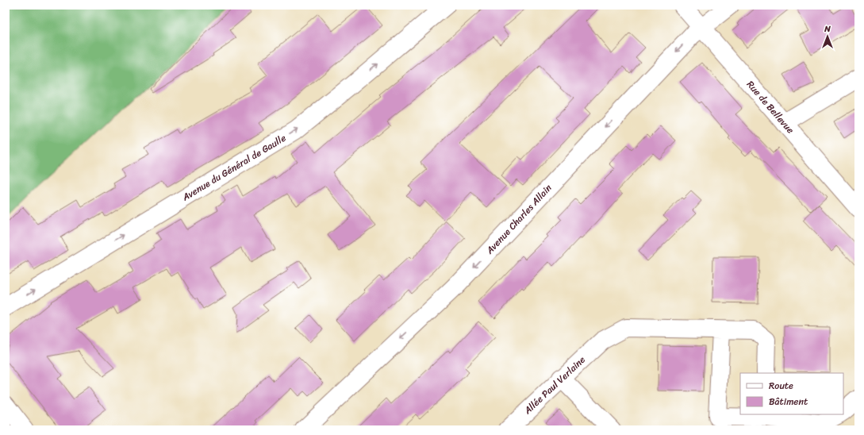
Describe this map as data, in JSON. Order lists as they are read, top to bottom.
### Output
{
  "streets": {
    "street": [
      "Rue de Bellevue",
      "Avenue du Général de Gaulle",
      "Avenue Charles Allain",
      "Allée Paul Verlaine"
    ]
  },
  "crossings": [
    ["Rue de Bellevue", "Avenue Charles Allain"]
  ],
  "one_way": ["Avenue du Général de Gaulle", "Avenue Charles Allain"],
  "legend": ["Route", "Bâtiment"],
  "north": "top"
}
